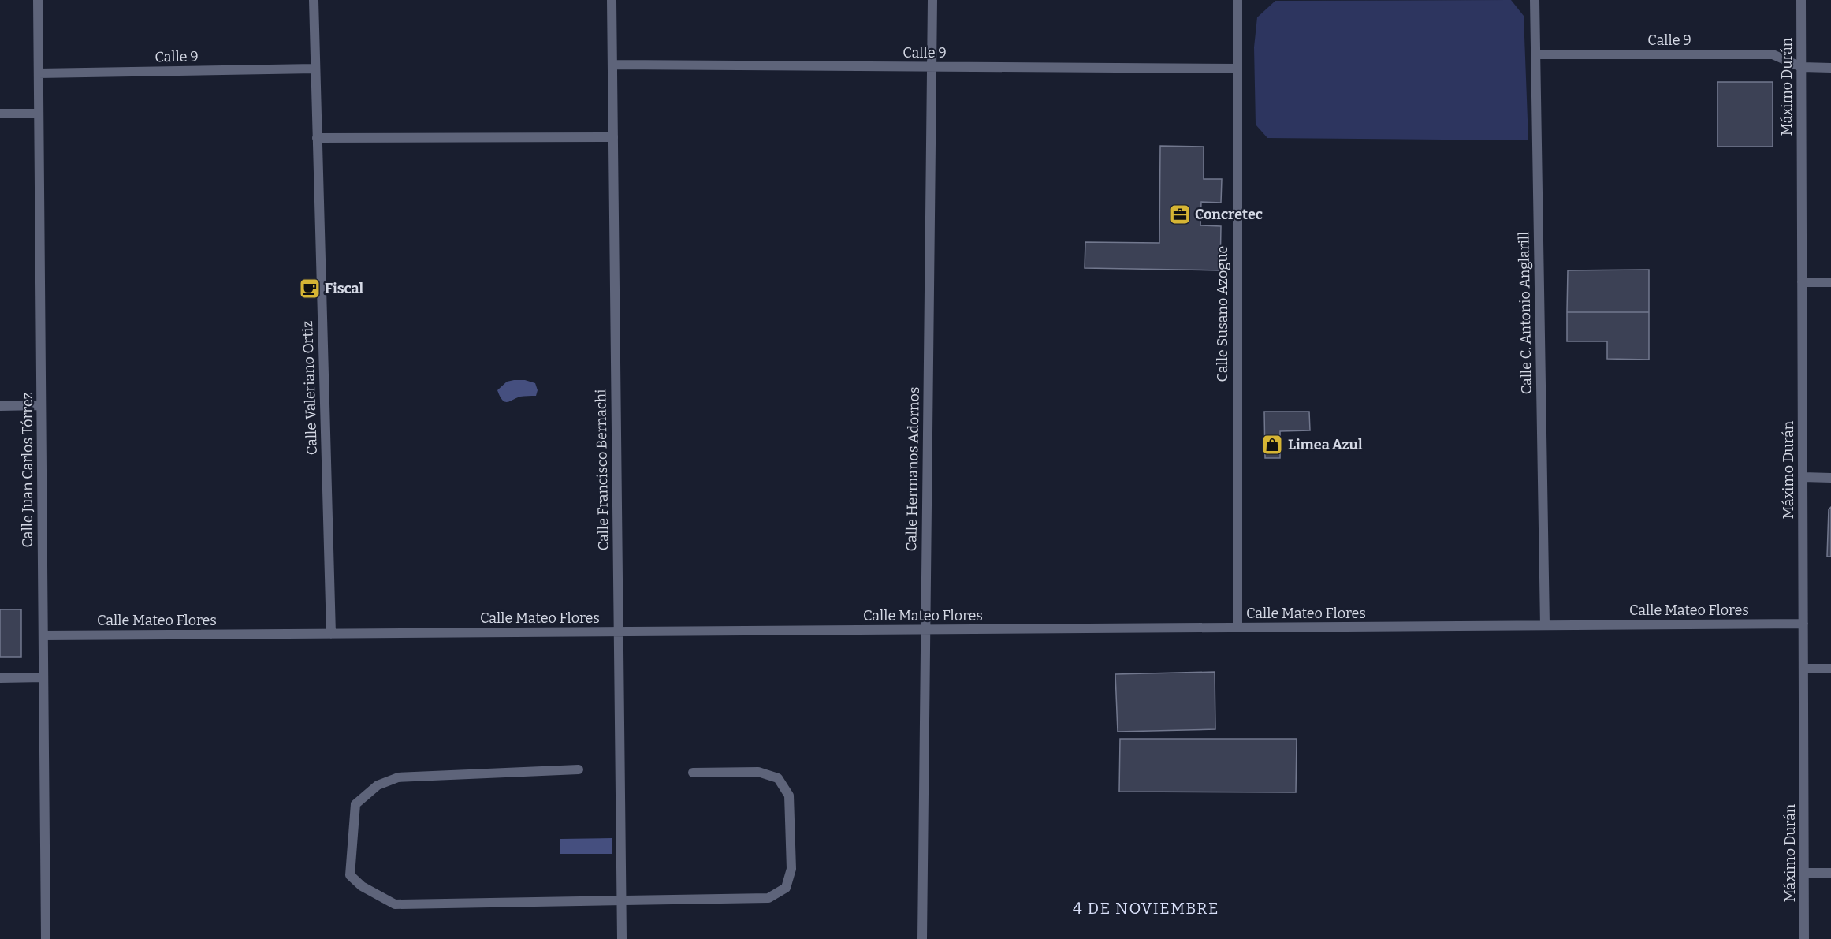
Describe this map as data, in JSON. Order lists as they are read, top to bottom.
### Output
{
  "streets": {
    "street": [
      "Calle 9",
      "Máximo Durán",
      "Calle C. Antonio Anglarill",
      "Calle Susano Azogue",
      "Calle Valeriano Ortiz",
      "Calle Hermanos Adornos",
      "Calle Juan Carlos Tórrez",
      "Calle Francisco Bernachi",
      "Calle Mateo Flores"
    ]
  },
  "crossings": [
    ["Calle 9", "Máximo Durán"],
    ["Calle 9", "Calle C. Antonio Anglarill"],
    ["Calle 9", "Calle Susano Azogue"],
    ["Calle 9", "Calle Valeriano Ortiz"],
    ["Calle 9", "Calle Hermanos Adornos"],
    ["Calle 9", "Calle Juan Carlos Tórrez"],
    ["Calle 9", "Calle Francisco Bernachi"],
    ["Máximo Durán", "Calle Mateo Flores"],
    ["Calle C. Antonio Anglarill", "Calle Mateo Flores"],
    ["Calle Susano Azogue", "Calle Mateo Flores"],
    ["Calle Valeriano Ortiz", "Calle Mateo Flores"],
    ["Calle Hermanos Adornos", "Calle Mateo Flores"],
    ["Calle Juan Carlos Tórrez", "Calle Mateo Flores"],
    ["Calle Francisco Bernachi", "Calle Mateo Flores"]
  ],
  "districts": ["4 DE NOVIEMBRE"],
  "places": {
    "office": ["Concretec"],
    "cafe": ["Fiscal"],
    "shop": ["Limea Azul"]
  }
}
